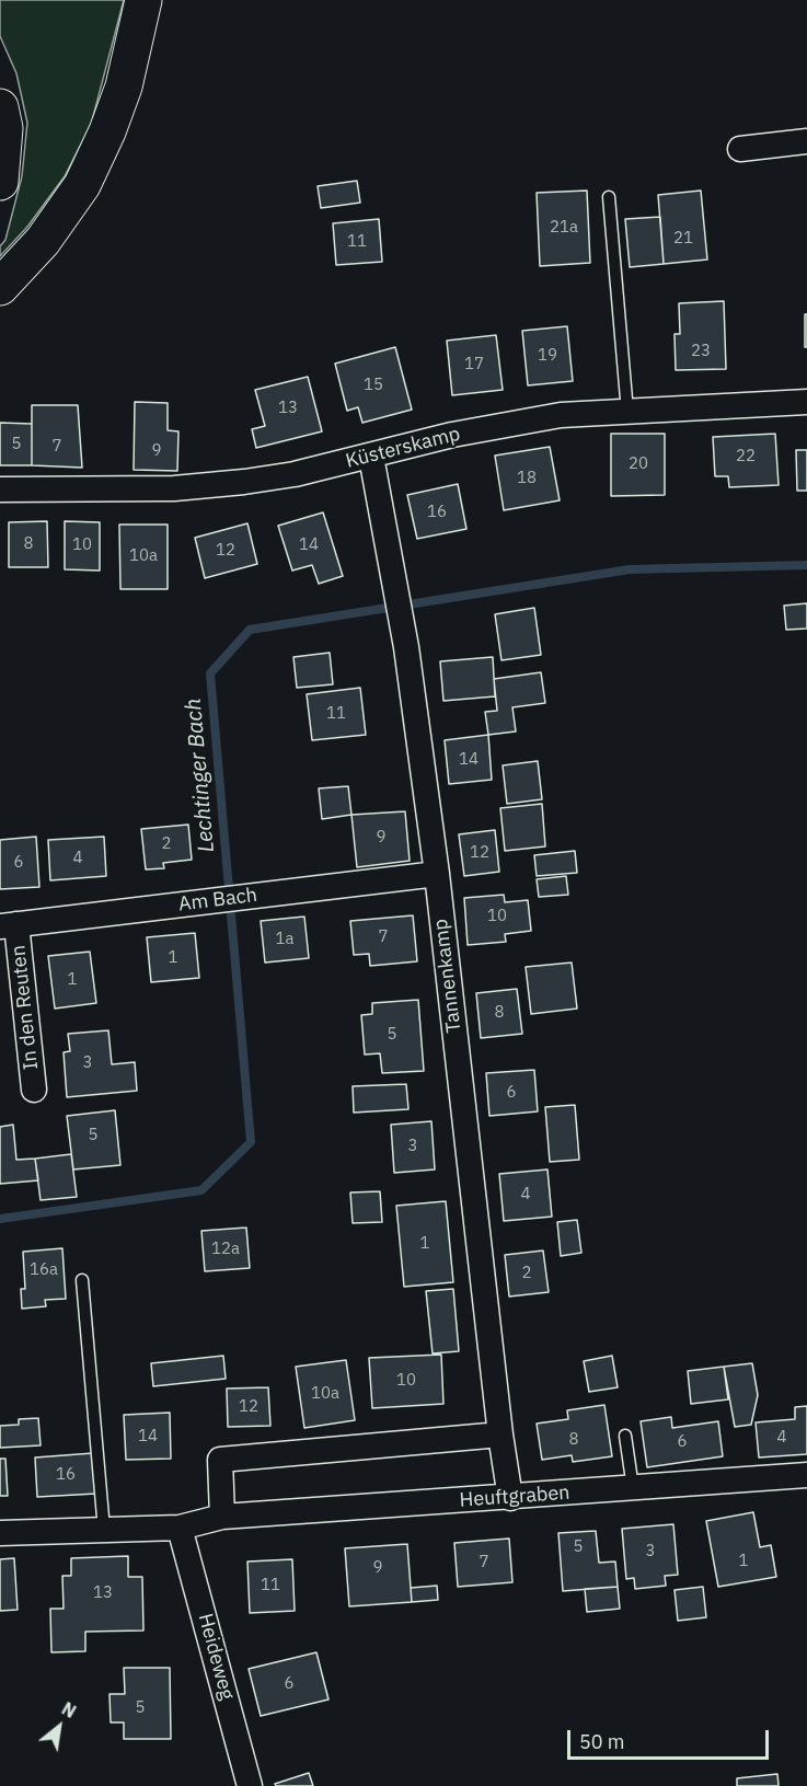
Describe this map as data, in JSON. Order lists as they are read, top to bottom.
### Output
{
  "streets": {
    "street": [
      "Küsterskamp",
      "Am Bach",
      "Tannenkamp",
      "In den Reuten",
      "Heuftgraben",
      "Heideweg"
    ]
  },
  "crossings": [
    ["Küsterskamp", "Tannenkamp"],
    ["Am Bach", "Tannenkamp"],
    ["Am Bach", "In den Reuten"],
    ["Tannenkamp", "Heuftgraben"],
    ["Heuftgraben", "Heideweg"]
  ],
  "water": ["Lechtinger Bach"],
  "house_numbers": [
    "21a",
    "21",
    "11",
    "23",
    "19",
    "17",
    "15",
    "13",
    "5",
    "7",
    "9",
    "22",
    "20",
    "18",
    "16",
    "8",
    "10",
    "14",
    "12",
    "10a",
    "11",
    "14",
    "9",
    "2",
    "12",
    "4",
    "6",
    "10",
    "7",
    "1a",
    "1",
    "1",
    "8",
    "5",
    "3",
    "6",
    "5",
    "3",
    "4",
    "1",
    "12a",
    "16a",
    "2",
    "10",
    "10a",
    "12",
    "14",
    "4",
    "8",
    "6",
    "16",
    "5",
    "3",
    "1",
    "7",
    "9",
    "11",
    "13",
    "6",
    "5"
  ],
  "scale_bar": "50 m",
  "north": "top right"
}
